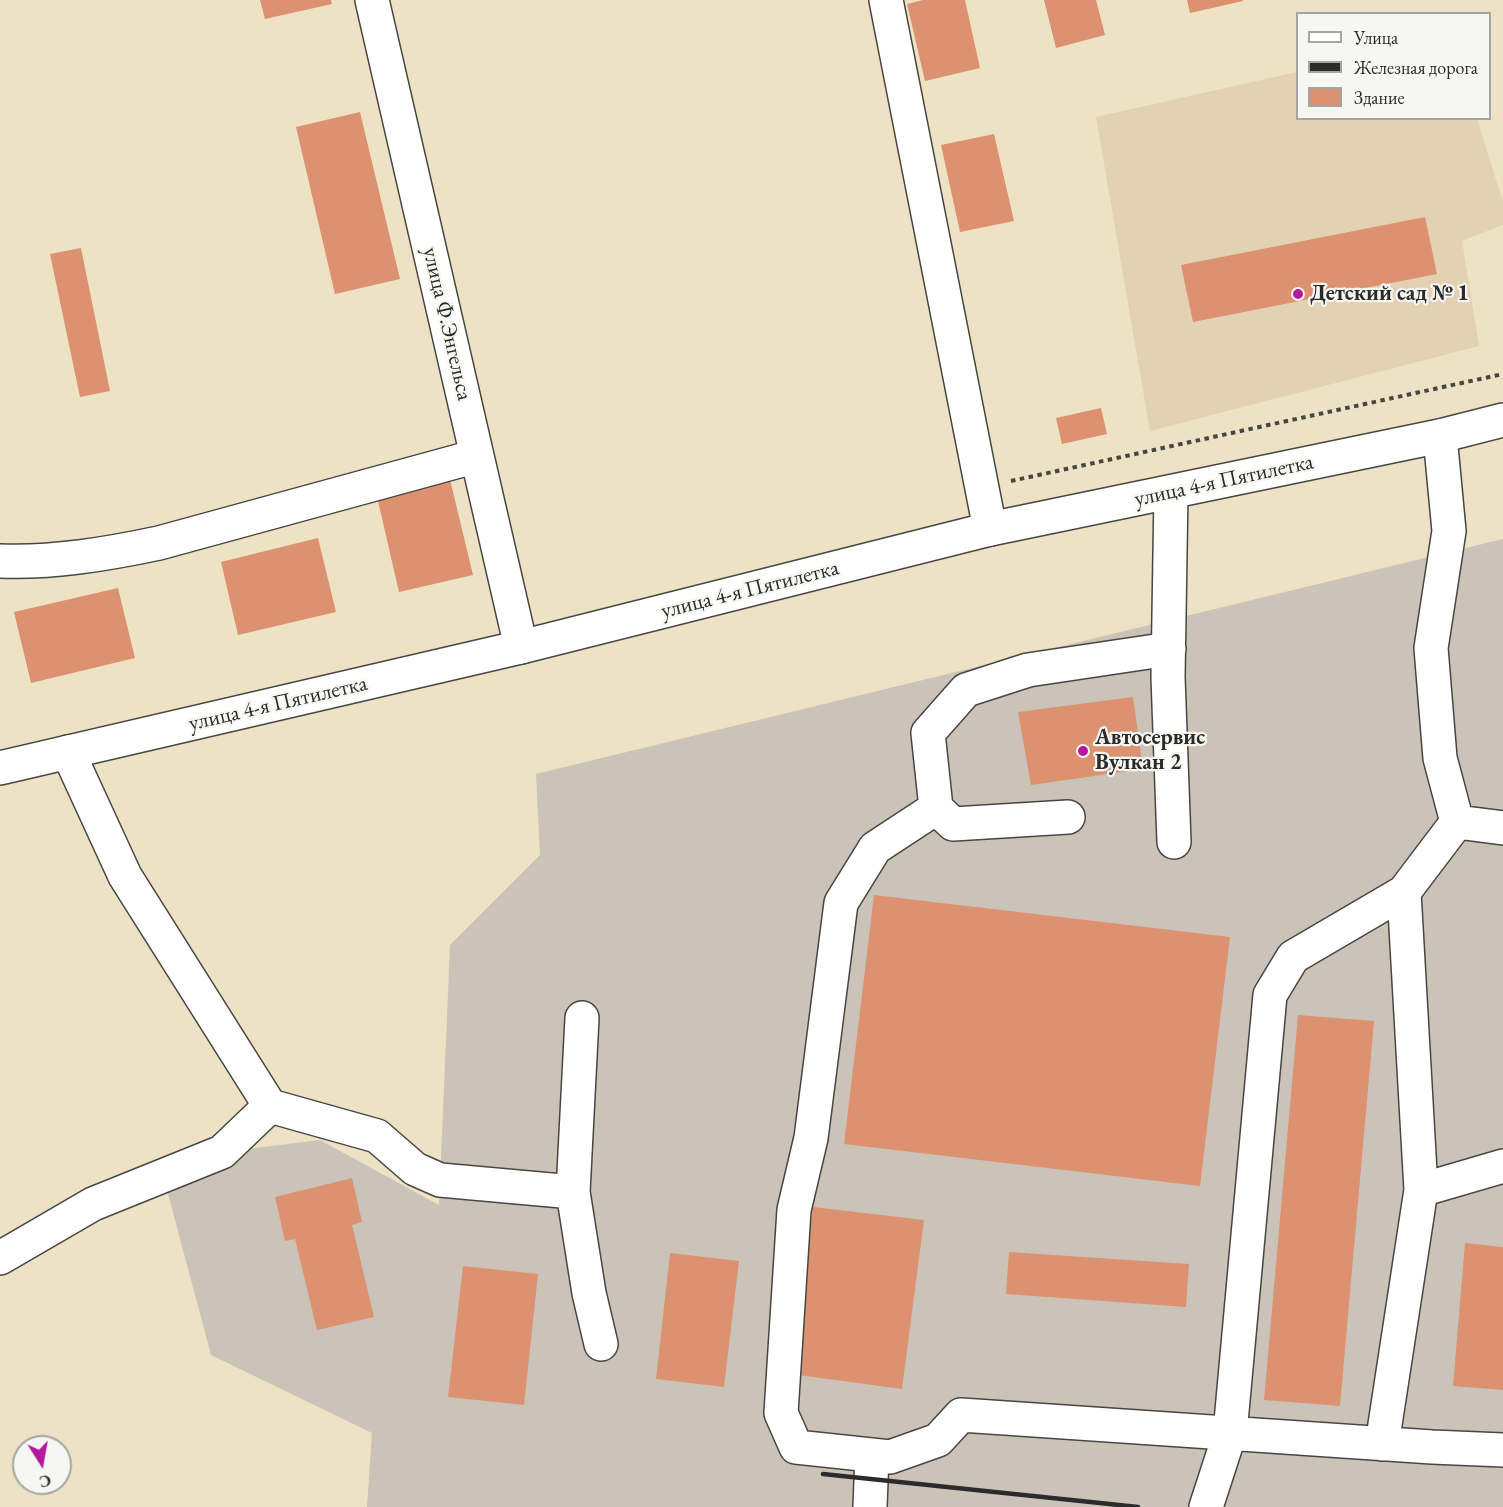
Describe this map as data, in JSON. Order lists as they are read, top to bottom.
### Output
{
  "streets": {
    "main road": ["улица Ф.Энгельса", "улица 4-я Пятилетка"]
  },
  "crossings": [
    ["улица Ф.Энгельса", "улица 4-я Пятилетка"]
  ],
  "places": ["Детский сад № 1", "Автосервис Вулкан 2"],
  "legend": ["Улица", "Железная дорога", "Здание"],
  "north": "bottom"
}
